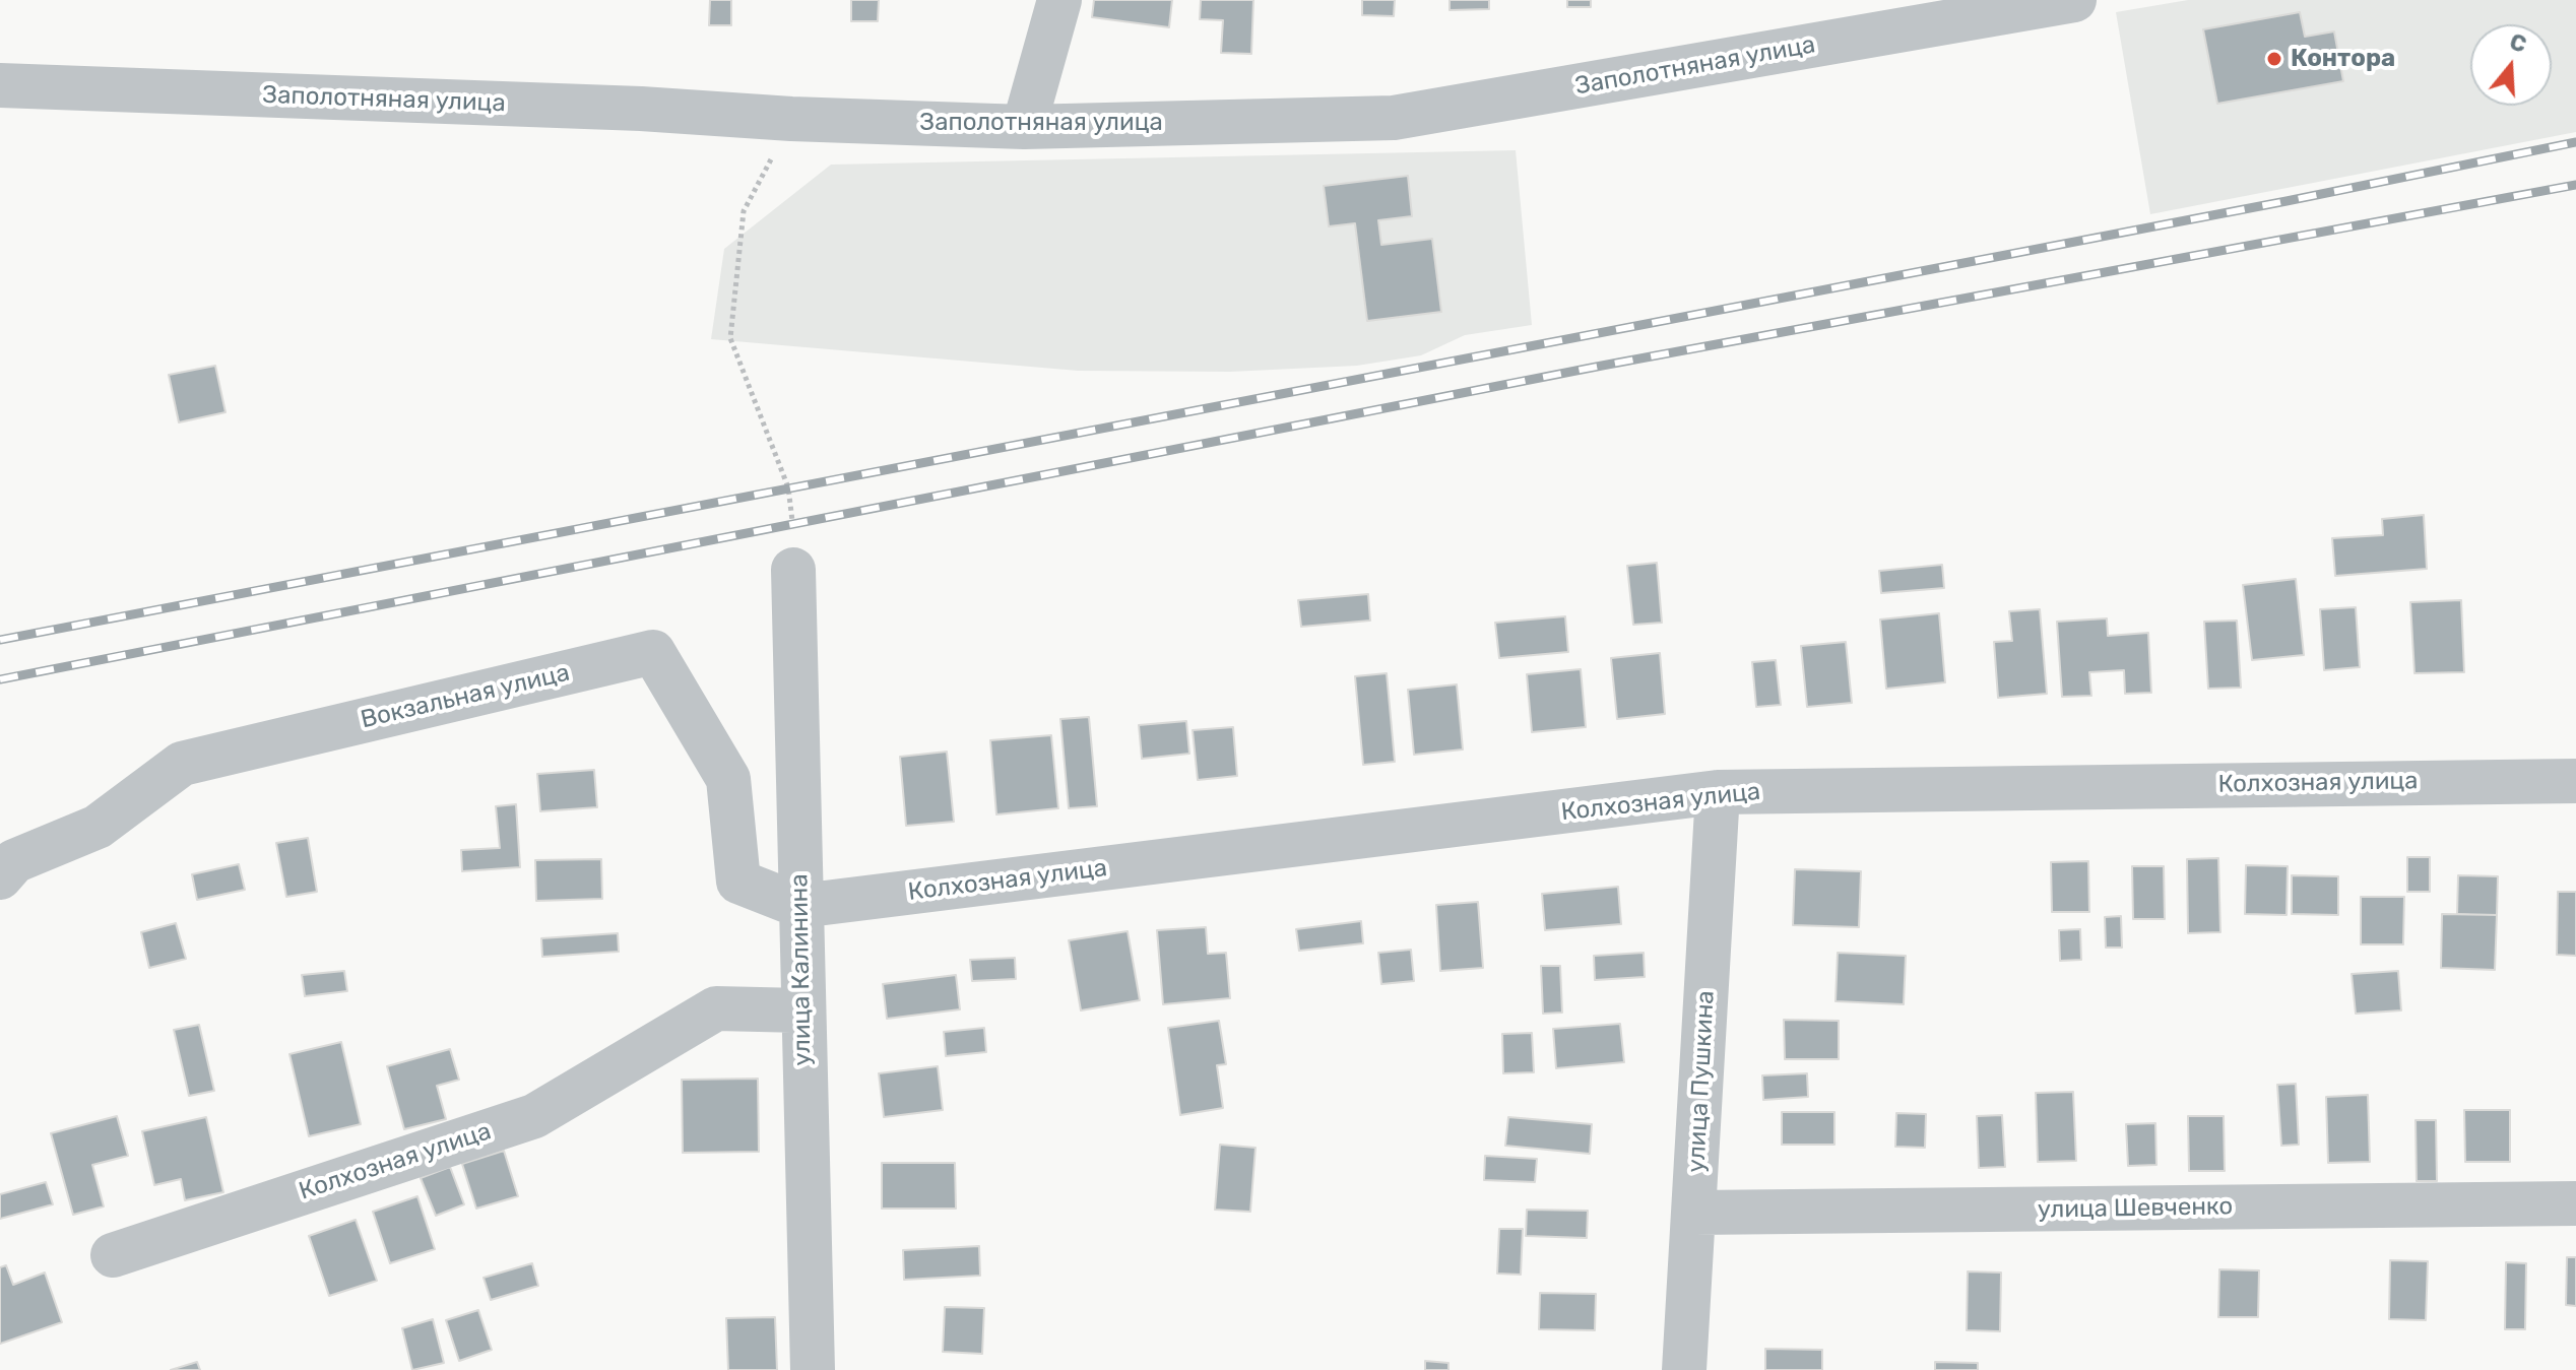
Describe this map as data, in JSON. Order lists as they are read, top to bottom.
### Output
{
  "streets": {
    "street": [
      "Заполотняная улица",
      "Вокзальная улица",
      "Колхозная улица",
      "улица Калинина",
      "улица Пушкина",
      "улица Шевченко"
    ]
  },
  "crossings": [
    ["Вокзальная улица", "Колхозная улица"],
    ["Вокзальная улица", "улица Калинина"],
    ["Колхозная улица", "улица Калинина"],
    ["Колхозная улица", "улица Пушкина"],
    ["улица Пушкина", "улица Шевченко"]
  ],
  "places": ["Контора"],
  "north": "top"
}
